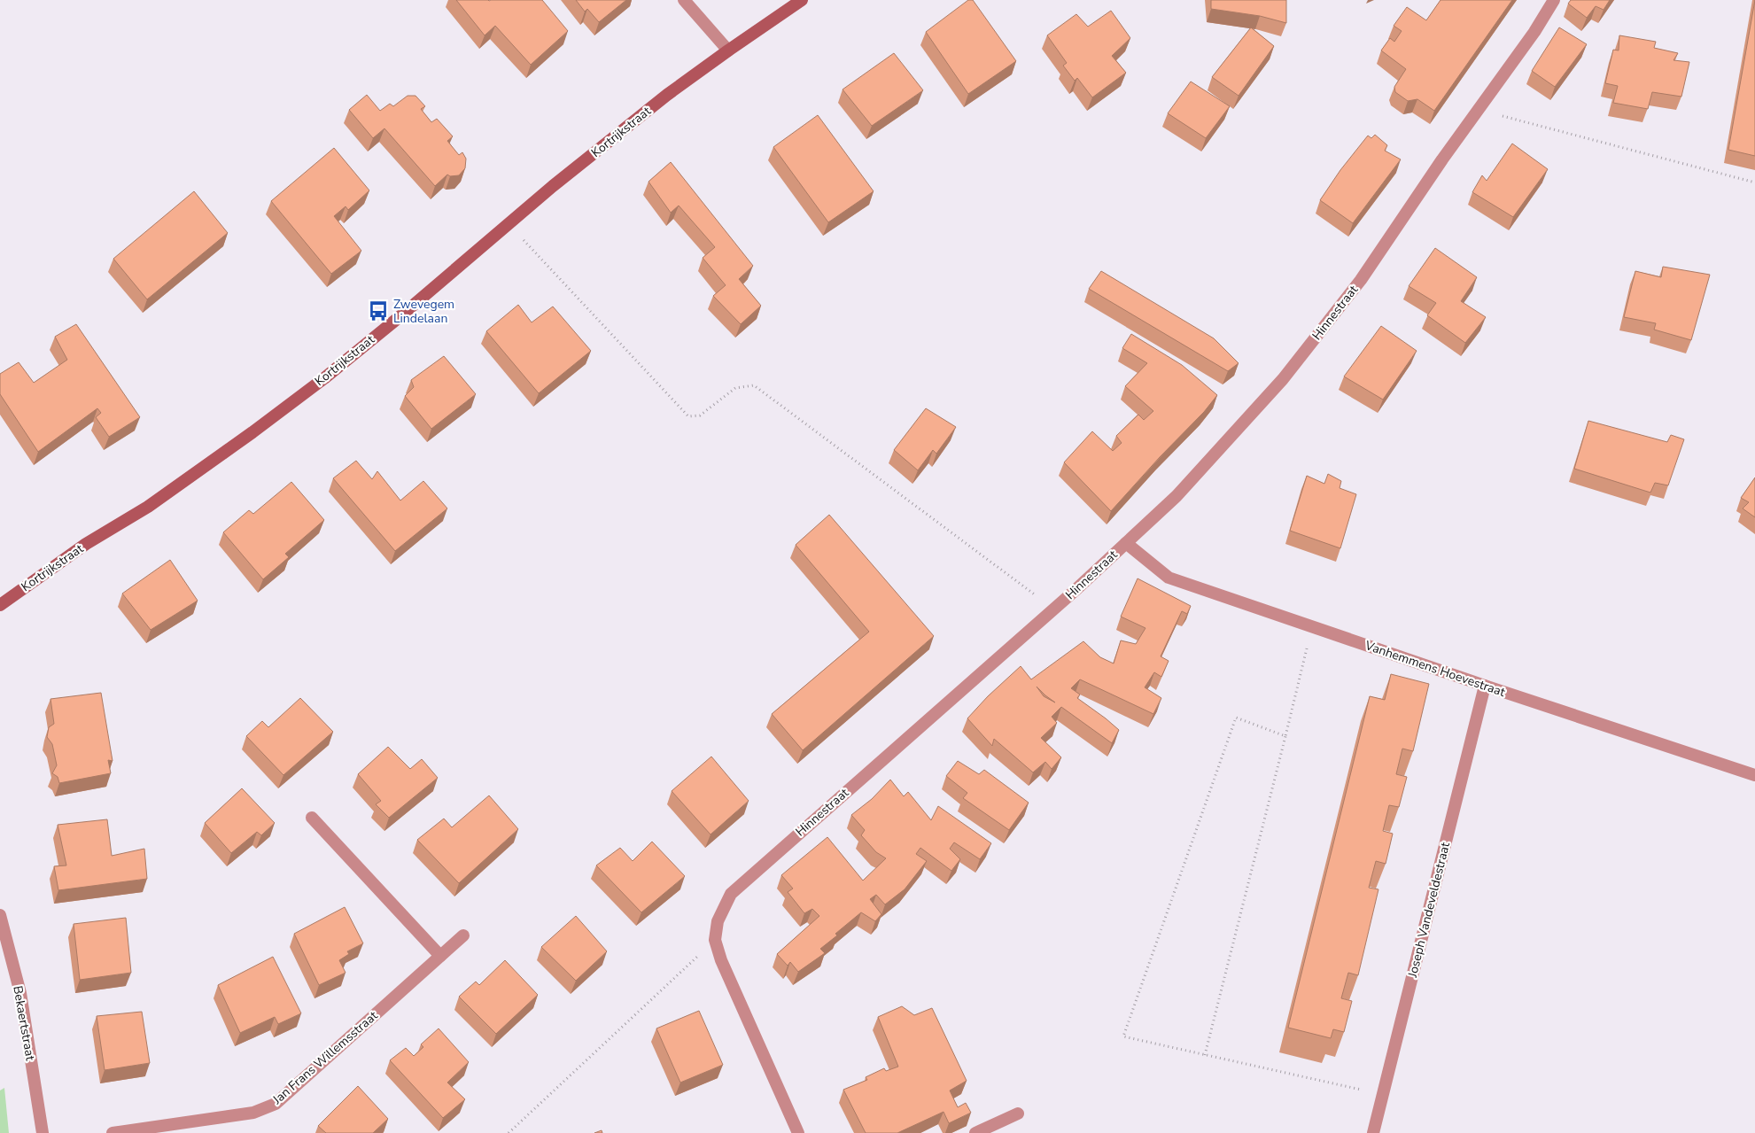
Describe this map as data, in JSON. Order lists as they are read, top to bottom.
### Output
{
  "streets": {
    "main road": ["Kortrijkstraat"],
    "street": [
      "Hinnestraat",
      "Vanhemmens Hoevestraat",
      "Joseph Vandeveldestraat",
      "Bekaertstraat",
      "Jan Frans Willemsstraat"
    ]
  },
  "crossings": [
    ["Hinnestraat", "Vanhemmens Hoevestraat"],
    ["Vanhemmens Hoevestraat", "Joseph Vandeveldestraat"]
  ],
  "places": {
    "bus stop": ["Zwevegem Lindelaan"]
  }
}
